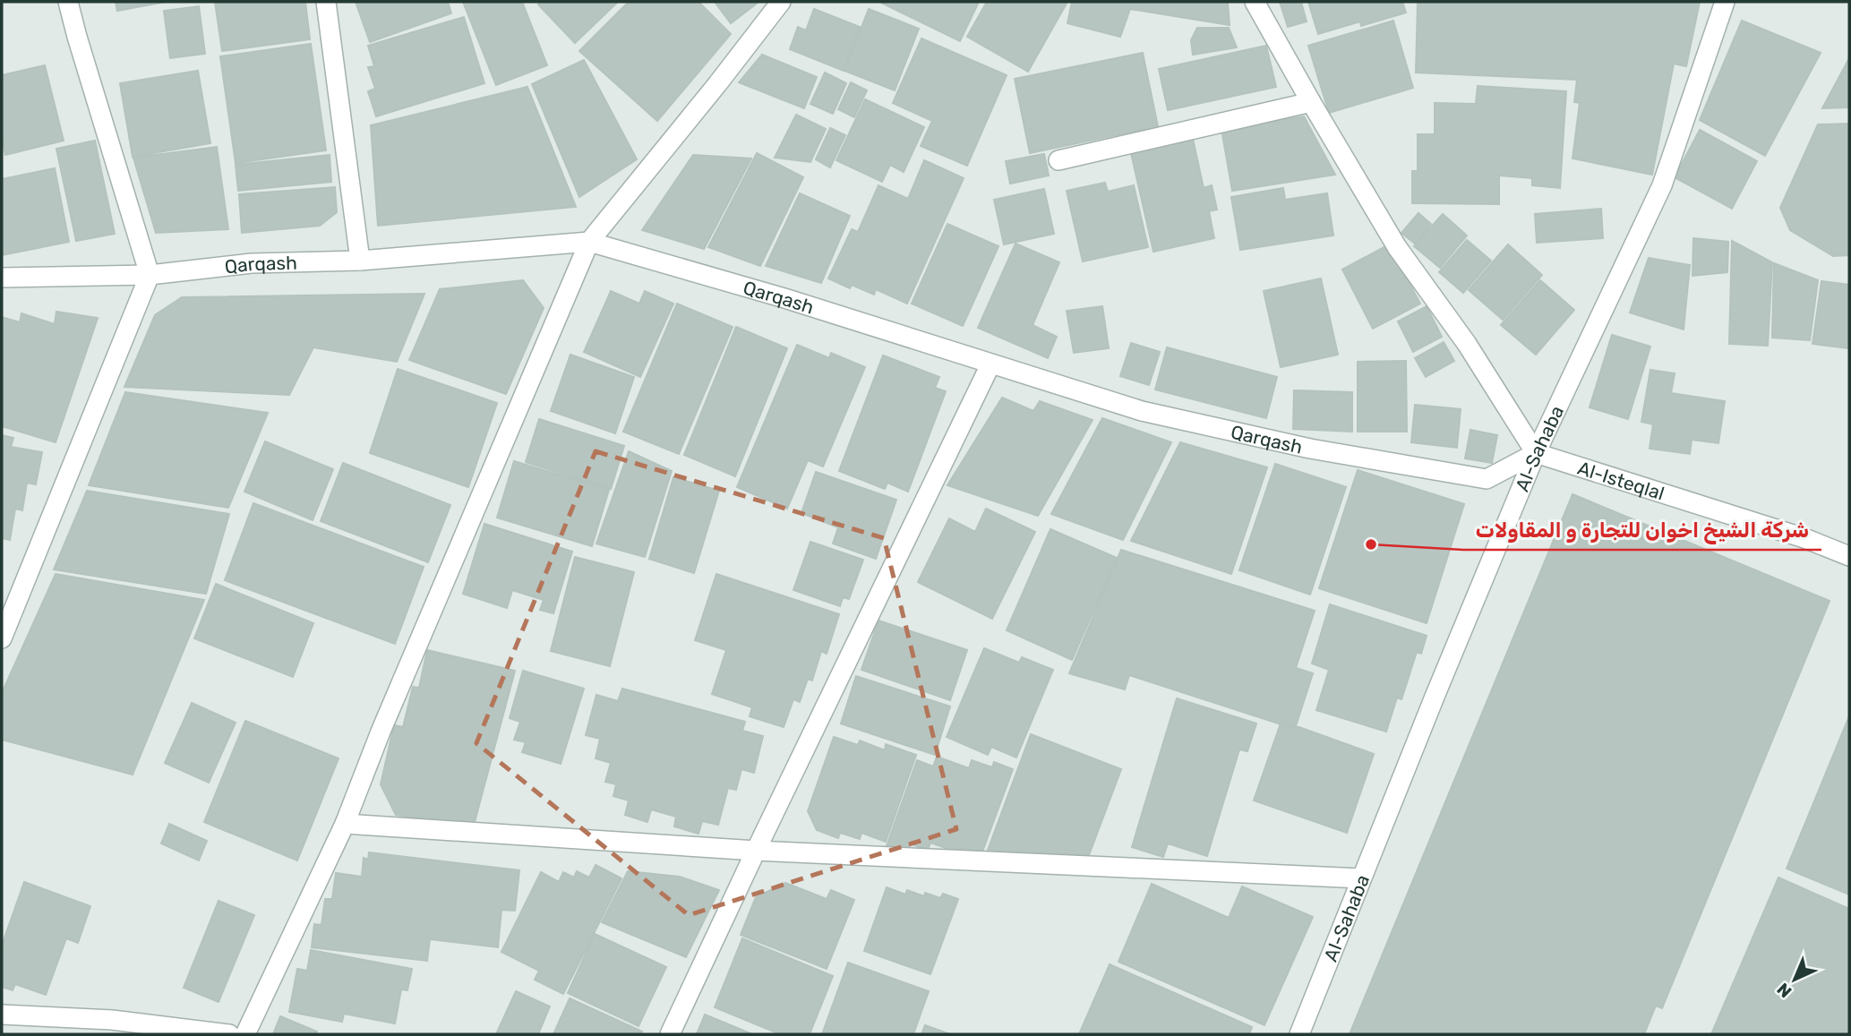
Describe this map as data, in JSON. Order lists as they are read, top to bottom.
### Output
{
  "streets": {
    "street": ["Qarqash", "Al-Sahaba", "Al-Isteqlal"]
  },
  "crossings": [
    ["Qarqash", "Al-Sahaba"],
    ["Qarqash", "Al-Isteqlal"],
    ["Al-Sahaba", "Al-Isteqlal"]
  ],
  "places": ["شركة الشيخ اخوان للتجارة و المقاولات"],
  "north": "bottom left"
}
